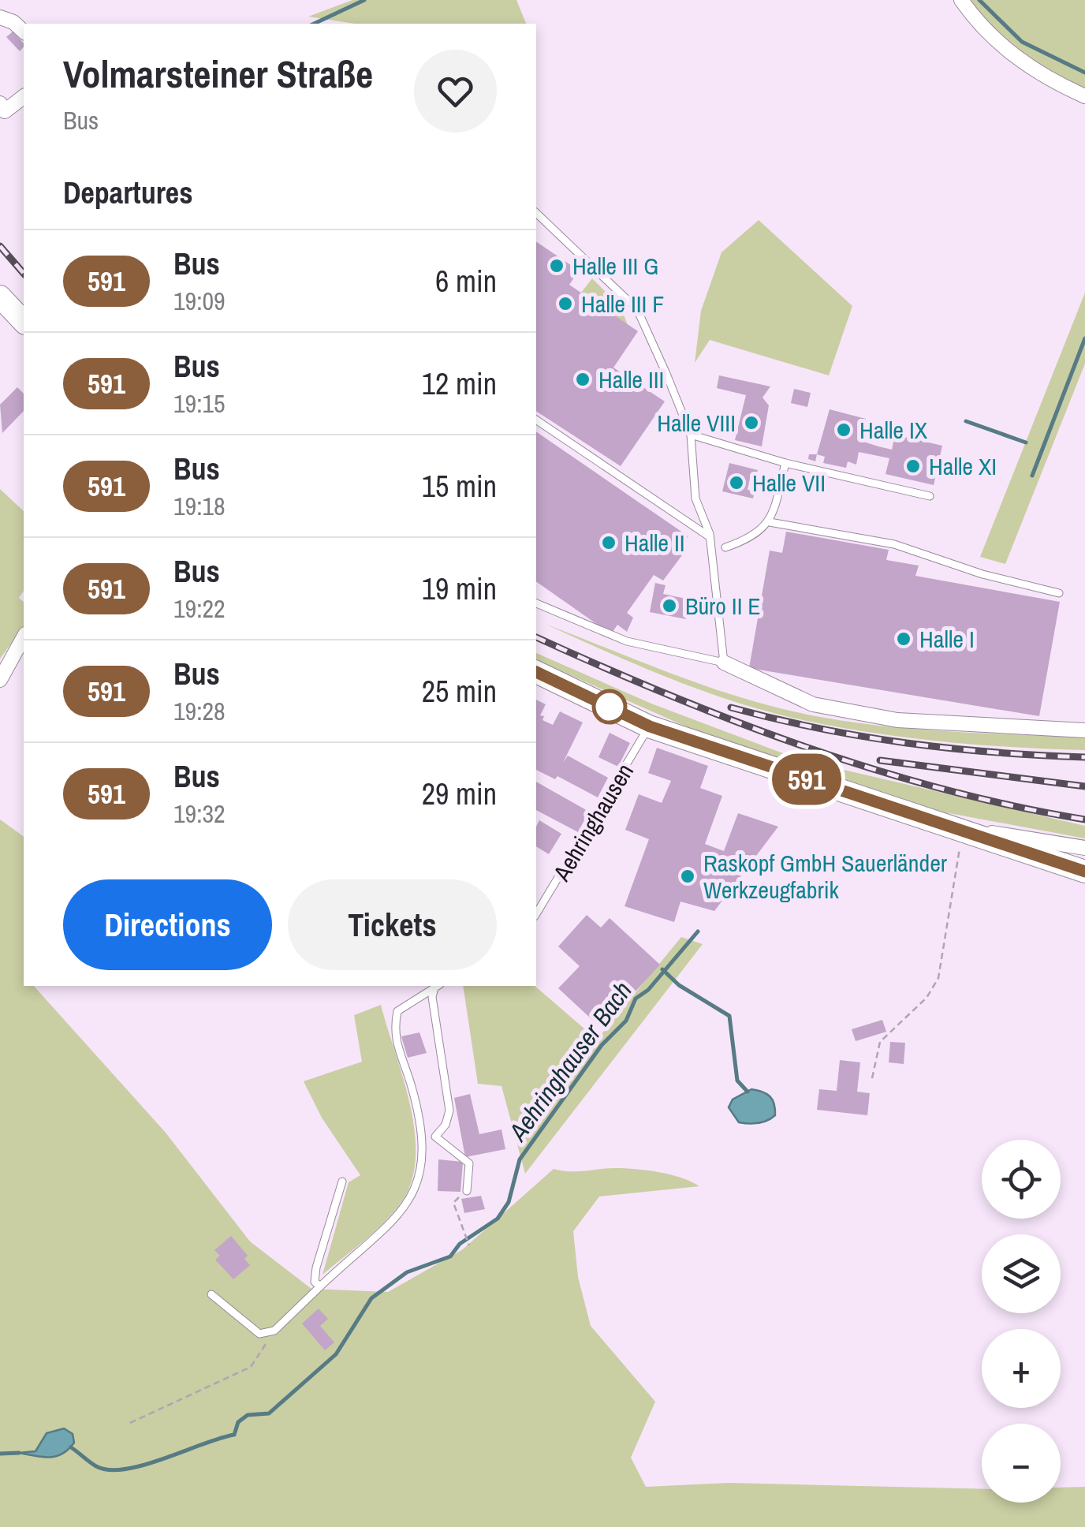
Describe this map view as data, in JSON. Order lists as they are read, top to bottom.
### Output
{
  "streets": {
    "lane": ["Aehringhausen"]
  },
  "water": ["Aehringhauser Bach"],
  "places": [
    "Halle III G",
    "Halle III F",
    "Halle III",
    "Halle VIII",
    "Halle IX",
    "Halle XI",
    "Halle VII",
    "Halle II",
    "Büro II E",
    "Halle I",
    "Raskopf GmbH Sauerländer Werkzeugfabrik"
  ],
  "lines": ["bus line 591"],
  "page": {
    "on_map": "591",
    "heading": [
      ["Volmarsteiner Straße", "Bus"],
      "Departures"
    ],
    "list": [
      {
        "mark": "591",
        "name": "Bus",
        "note": "19:09",
        "value": "6 min"
      },
      {
        "mark": "591",
        "name": "Bus",
        "note": "19:15",
        "value": "12 min"
      },
      {
        "mark": "591",
        "name": "Bus",
        "note": "19:18",
        "value": "15 min"
      },
      {
        "mark": "591",
        "name": "Bus",
        "note": "19:22",
        "value": "19 min"
      },
      {
        "mark": "591",
        "name": "Bus",
        "note": "19:28",
        "value": "25 min"
      },
      {
        "mark": "591",
        "name": "Bus",
        "note": "19:32",
        "value": "29 min"
      }
    ],
    "buttons": ["Directions", "Tickets"],
    "map_buttons": ["+", "−"]
  }
}
